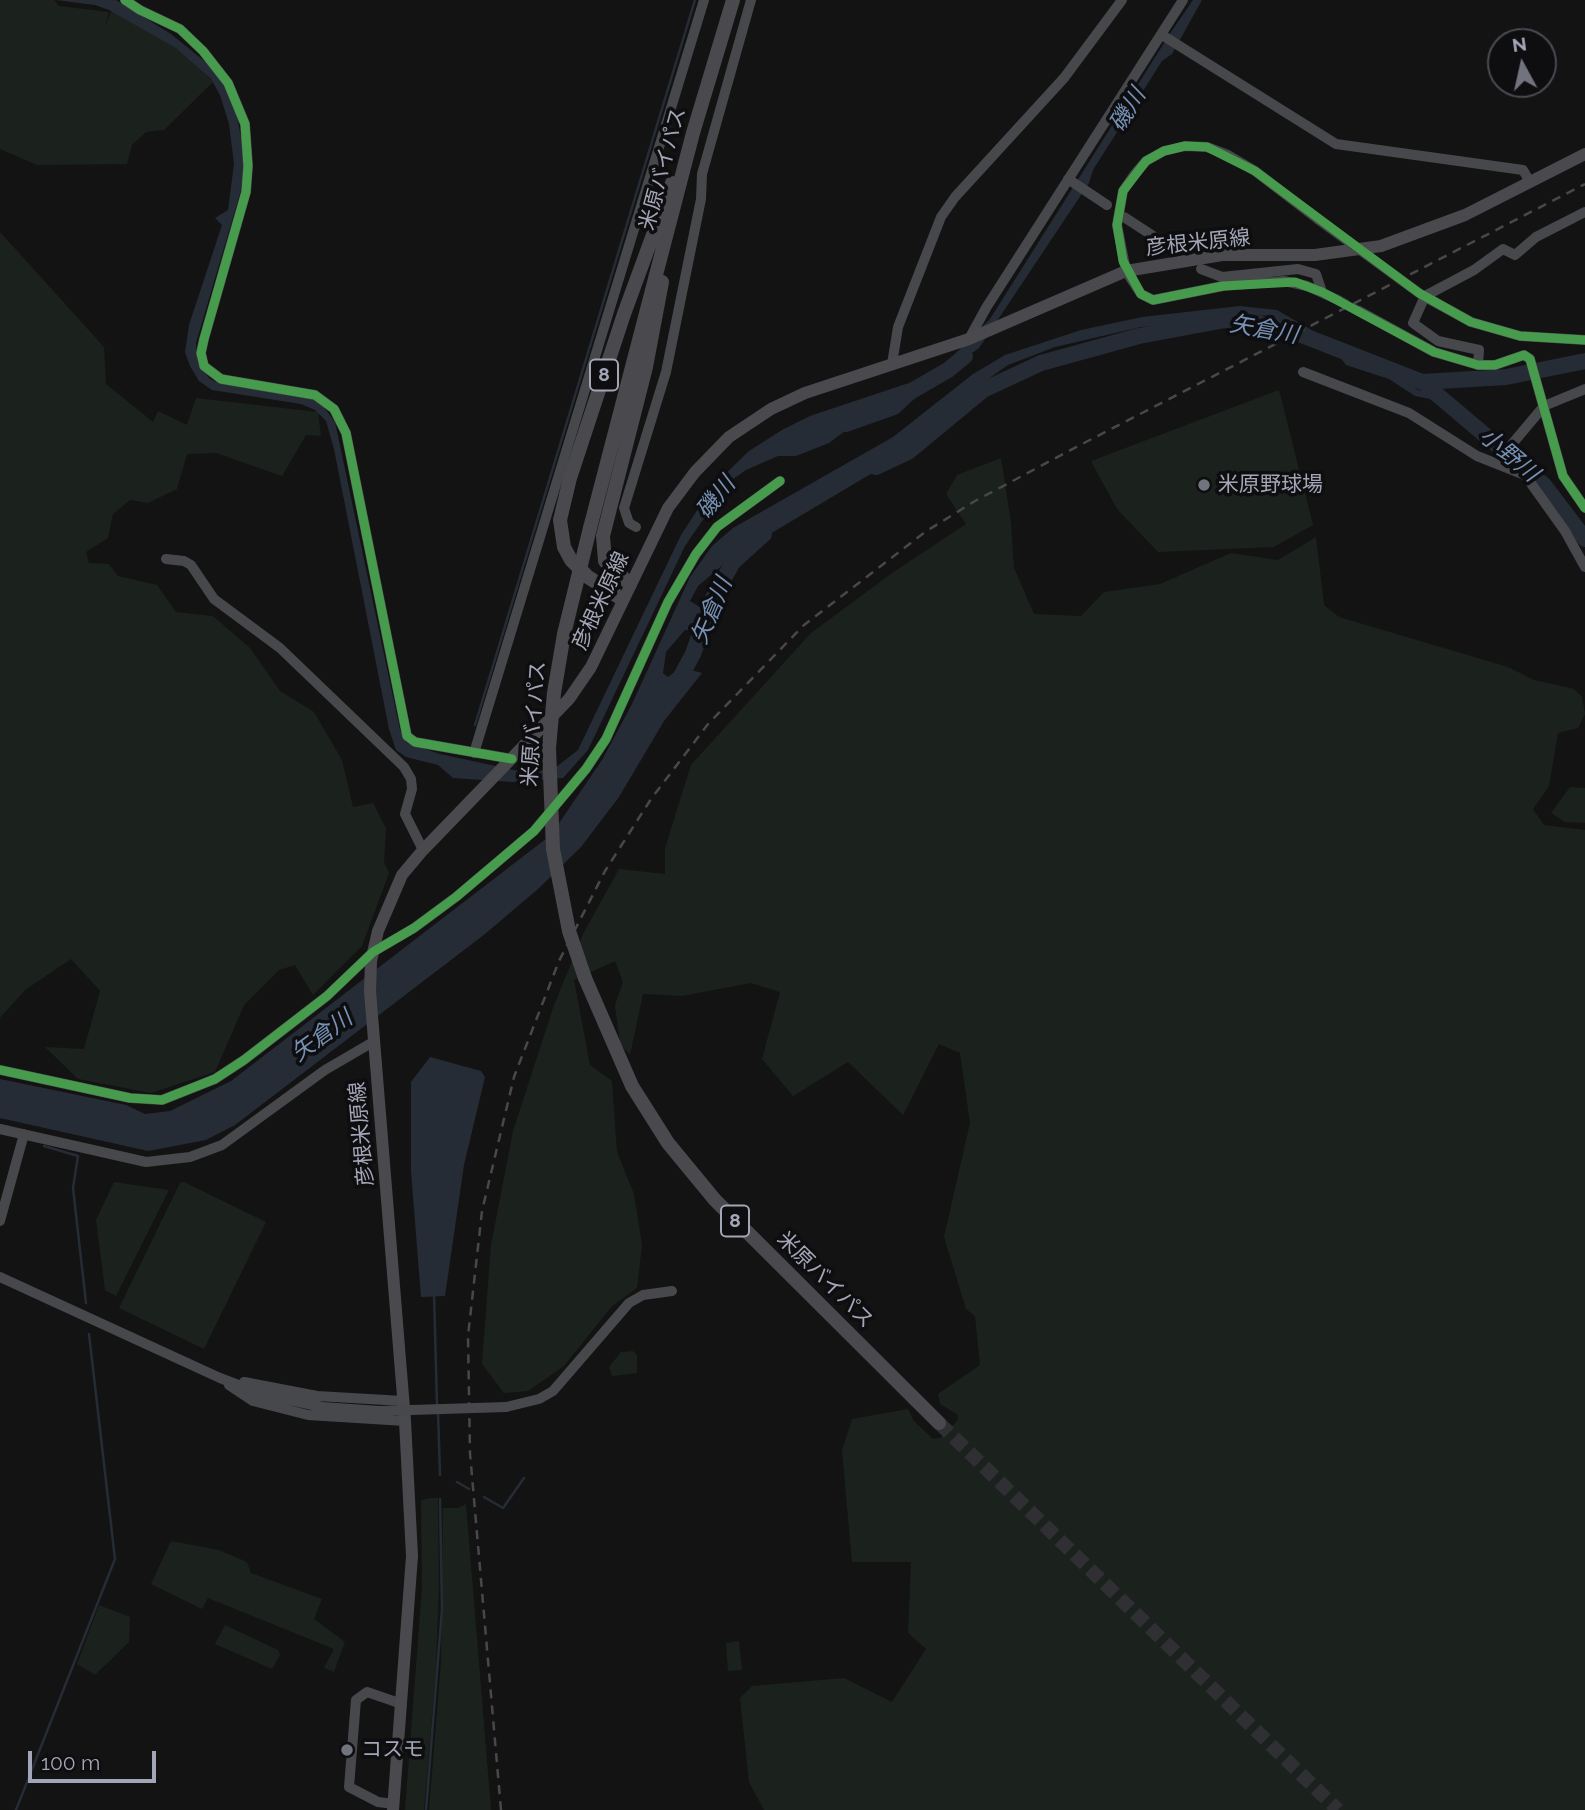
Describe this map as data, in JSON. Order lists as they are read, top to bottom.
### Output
{
  "streets": {
    "highway": ["米原バイパス", "8"],
    "main road": ["彦根米原線"]
  },
  "crossings": [
    ["米原バイパス", "8"],
    ["彦根米原線", "8"]
  ],
  "water": ["磯川", "矢倉川", "小野川"],
  "places": ["米原野球場", "コスモ"],
  "scale_bar": "100 m",
  "north": "top"
}
